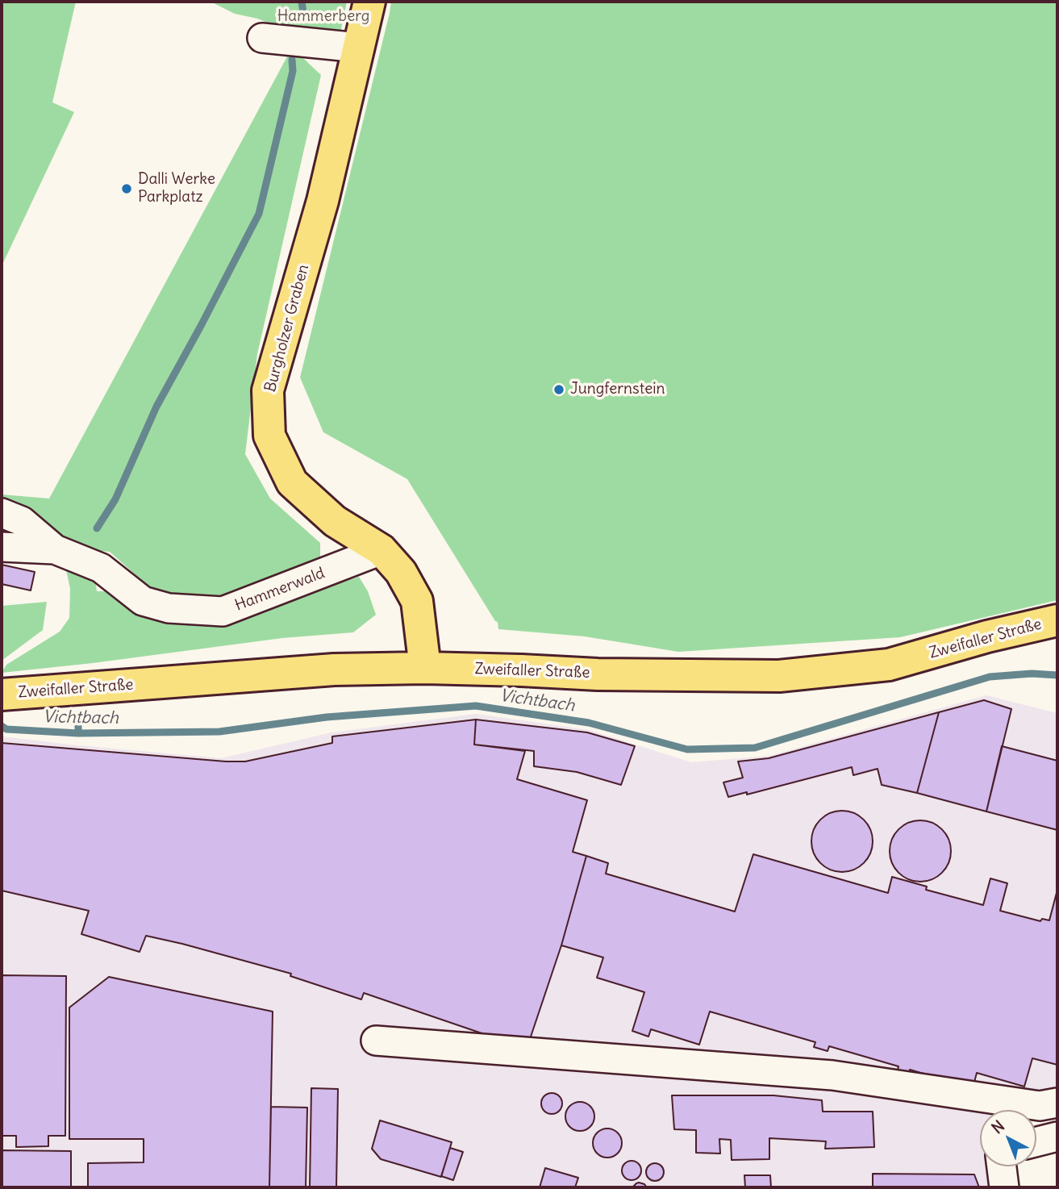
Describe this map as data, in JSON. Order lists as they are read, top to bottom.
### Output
{
  "streets": {
    "main road": ["Burgholzer Graben", "Zweifaller Straße"],
    "street": ["Hammerwald"]
  },
  "crossings": [
    ["Burgholzer Graben", "Hammerwald"],
    ["Burgholzer Graben", "Zweifaller Straße"]
  ],
  "water": ["Vichtbach"],
  "parks": ["Hammerberg"],
  "places": ["Dalli Werke Parkplatz", "Jungfernstein"],
  "north": "top left"
}
